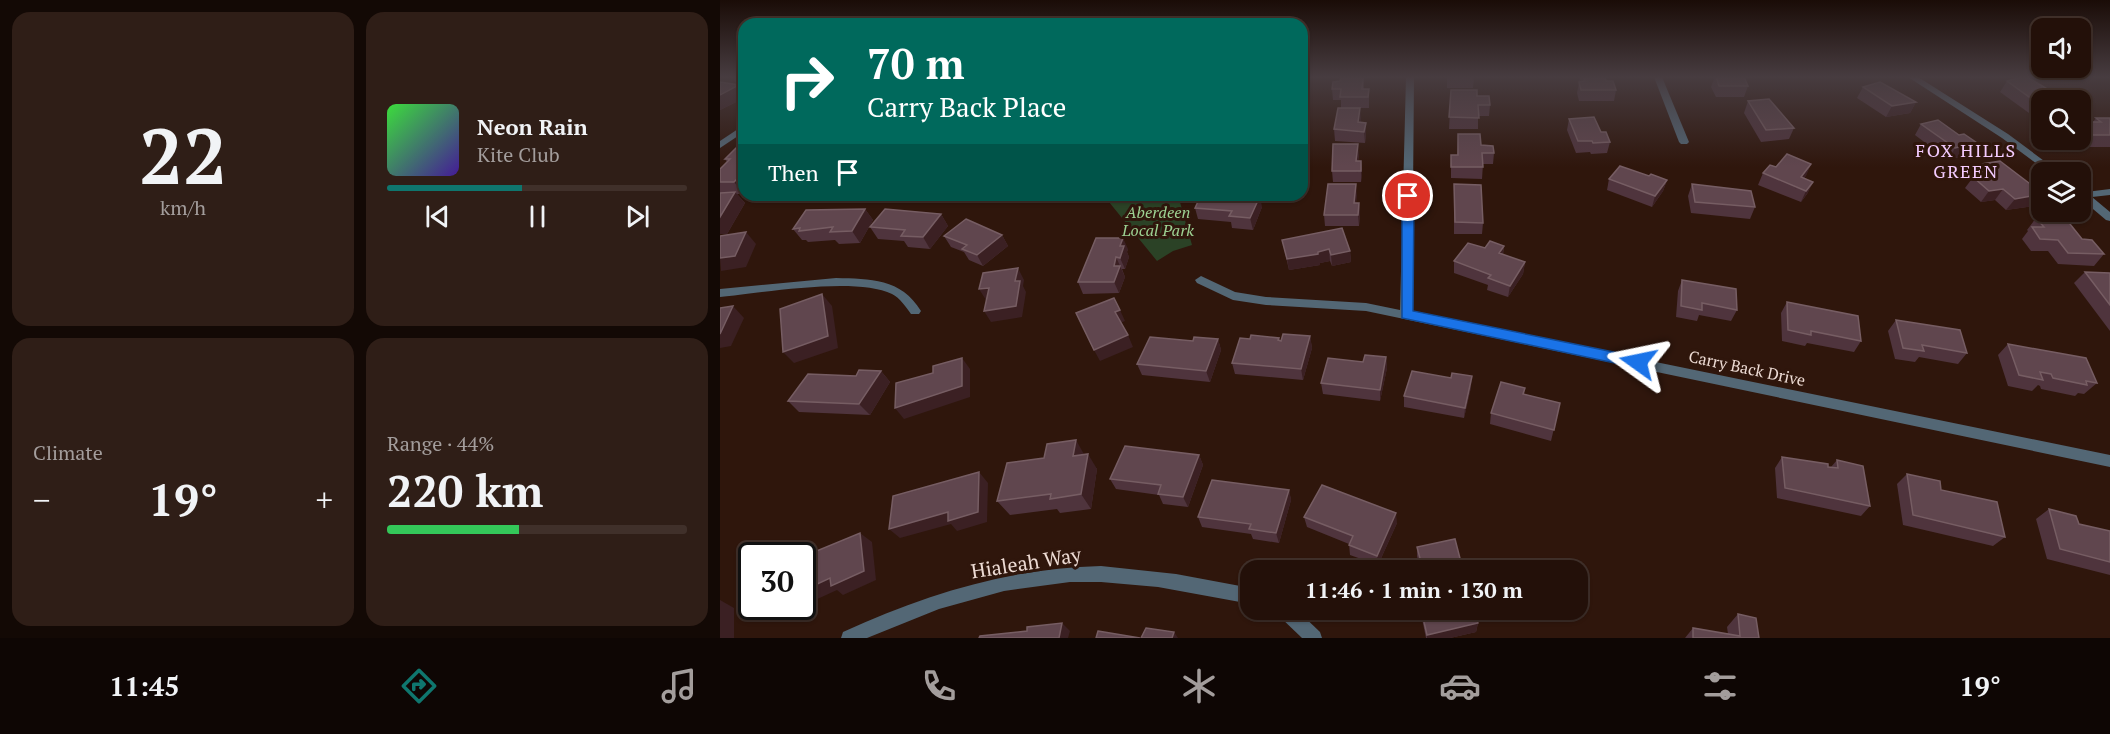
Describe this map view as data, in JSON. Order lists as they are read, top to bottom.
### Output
{
  "streets": {
    "street": ["Carry Back Drive", "Hialeah Way"]
  },
  "districts": ["FOX HILLS GREEN"],
  "parks": ["Aberdeen Local Park"],
  "page": {
    "tile": [
      ["22", "km/h"],
      "Climate",
      ["Range · 44%", "220 km"]
    ],
    "turn": ["70 m", "Carry Back Place"],
    "song": ["Neon Rain", "Kite Club"],
    "then": "Then",
    "heat": ["−", "19°", "+"],
    "limit": "30",
    "trip": "11:46 · 1 min · 130 m",
    "tabs": ["11:45", "19°"]
  }
}
